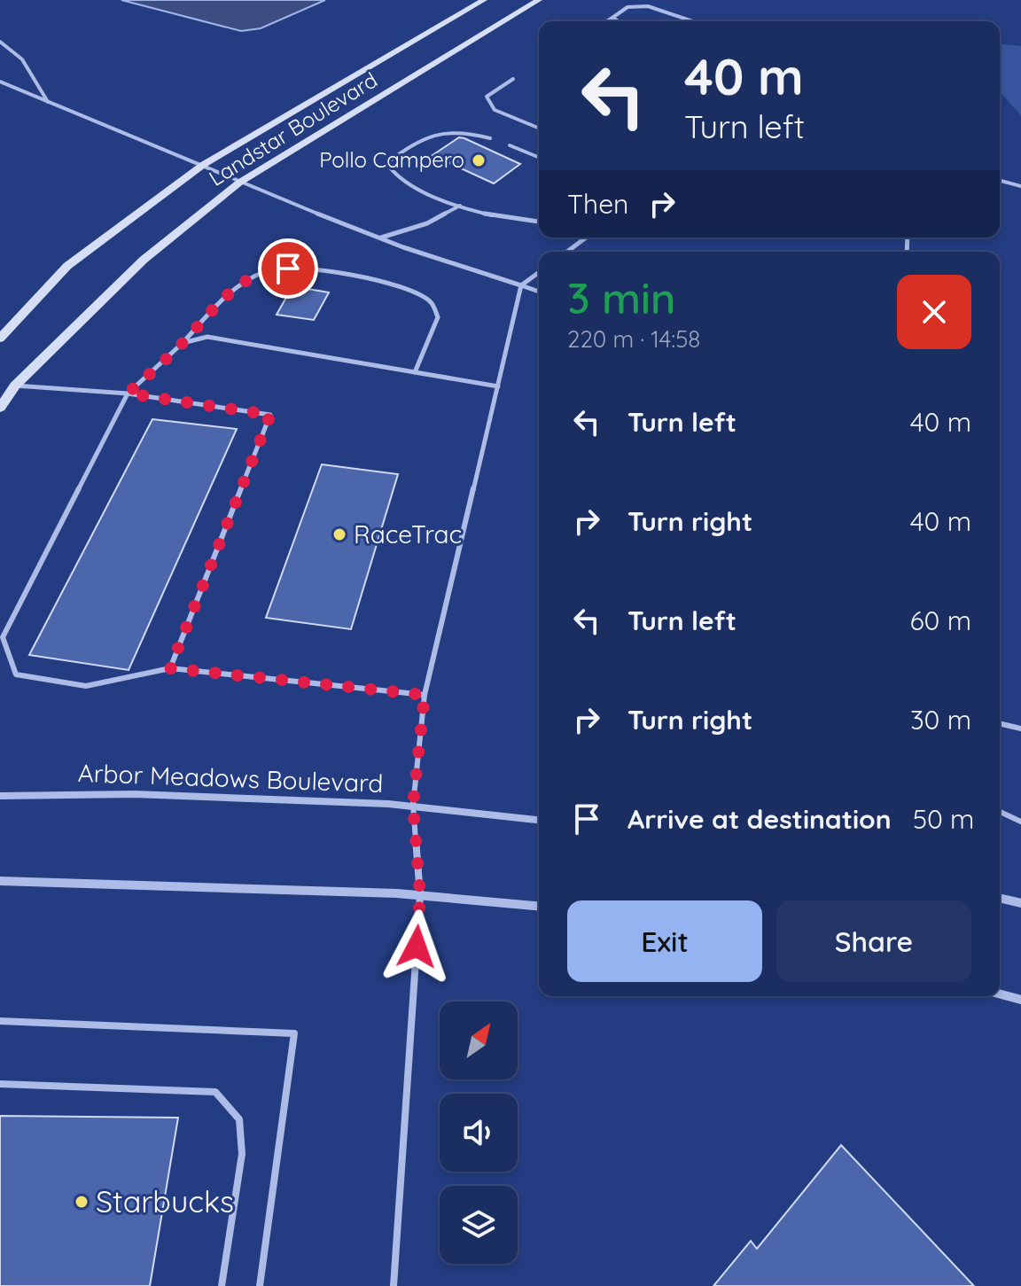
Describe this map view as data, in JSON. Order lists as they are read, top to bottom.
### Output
{
  "streets": {
    "main road": ["Landstar Boulevard"],
    "street": ["Arbor Meadows Boulevard"]
  },
  "places": ["Pollo Campero", "RaceTrac", "Starbucks"],
  "north": "top right",
  "page": {
    "turn": ["40 m", "Turn left"],
    "then": "Then",
    "heading": ["3 min", "220 m · 14:58"],
    "list": [
      {
        "name": "Turn left",
        "value": "40 m"
      },
      {
        "name": "Turn right",
        "value": "40 m"
      },
      {
        "name": "Turn left",
        "value": "60 m"
      },
      {
        "name": "Turn right",
        "value": "30 m"
      },
      {
        "name": "Arrive at destination",
        "value": "50 m"
      }
    ],
    "buttons": ["Exit", "Share"]
  }
}
